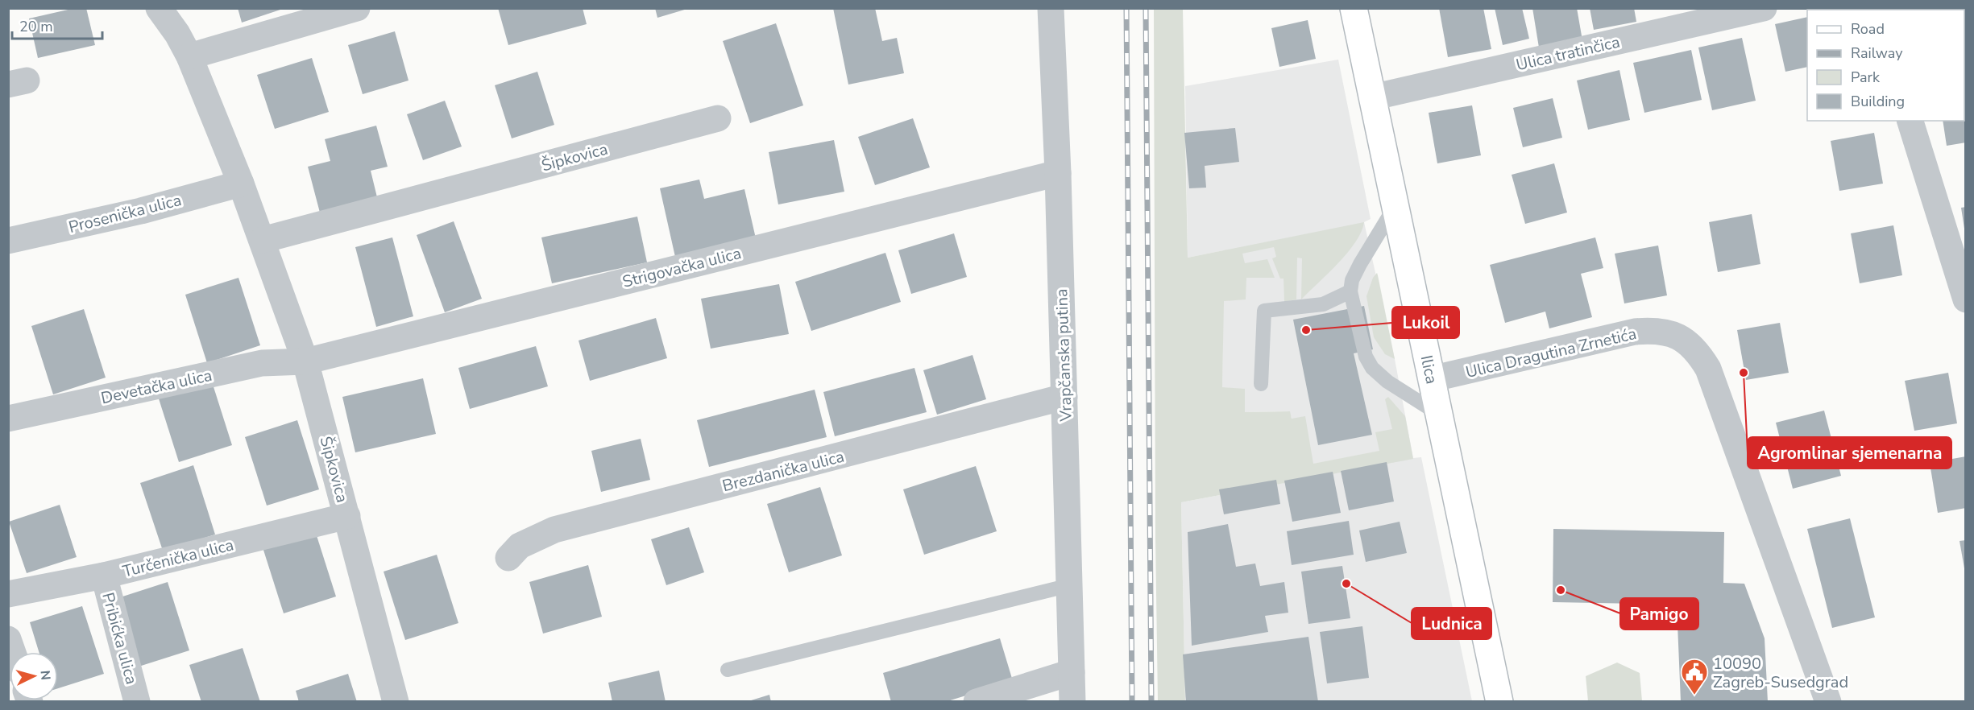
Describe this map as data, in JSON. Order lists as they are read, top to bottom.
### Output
{
  "streets": {
    "main road": ["Ilica"],
    "street": [
      "Ulica tratinčica",
      "Šipkovica",
      "Prosenička ulica",
      "Strigovačka ulica",
      "Ulica Dragutina Zrnetića",
      "Vrapčanska putina",
      "Devetačka ulica",
      "Brezdanička ulica",
      "Turčenička ulica",
      "Pribićka ulica"
    ]
  },
  "crossings": [
    ["Ulica tratinčica", "Ilica"],
    ["Šipkovica", "Prosenička ulica"],
    ["Šipkovica", "Strigovačka ulica"],
    ["Šipkovica", "Devetačka ulica"],
    ["Šipkovica", "Turčenička ulica"],
    ["Strigovačka ulica", "Vrapčanska putina"],
    ["Strigovačka ulica", "Devetačka ulica"],
    ["Ulica Dragutina Zrnetića", "Ilica"],
    ["Vrapčanska putina", "Brezdanička ulica"],
    ["Turčenička ulica", "Pribićka ulica"]
  ],
  "places": {
    "other": [
      "Lukoil",
      "Agromlinar sjemenarna",
      "Ludnica",
      "Pamigo"
    ],
    "public building": ["10090 Zagreb-Susedgrad"]
  },
  "legend": [
    "Road",
    "Railway",
    "Park",
    "Building"
  ],
  "scale_bar": "20 m",
  "north": "right"
}
